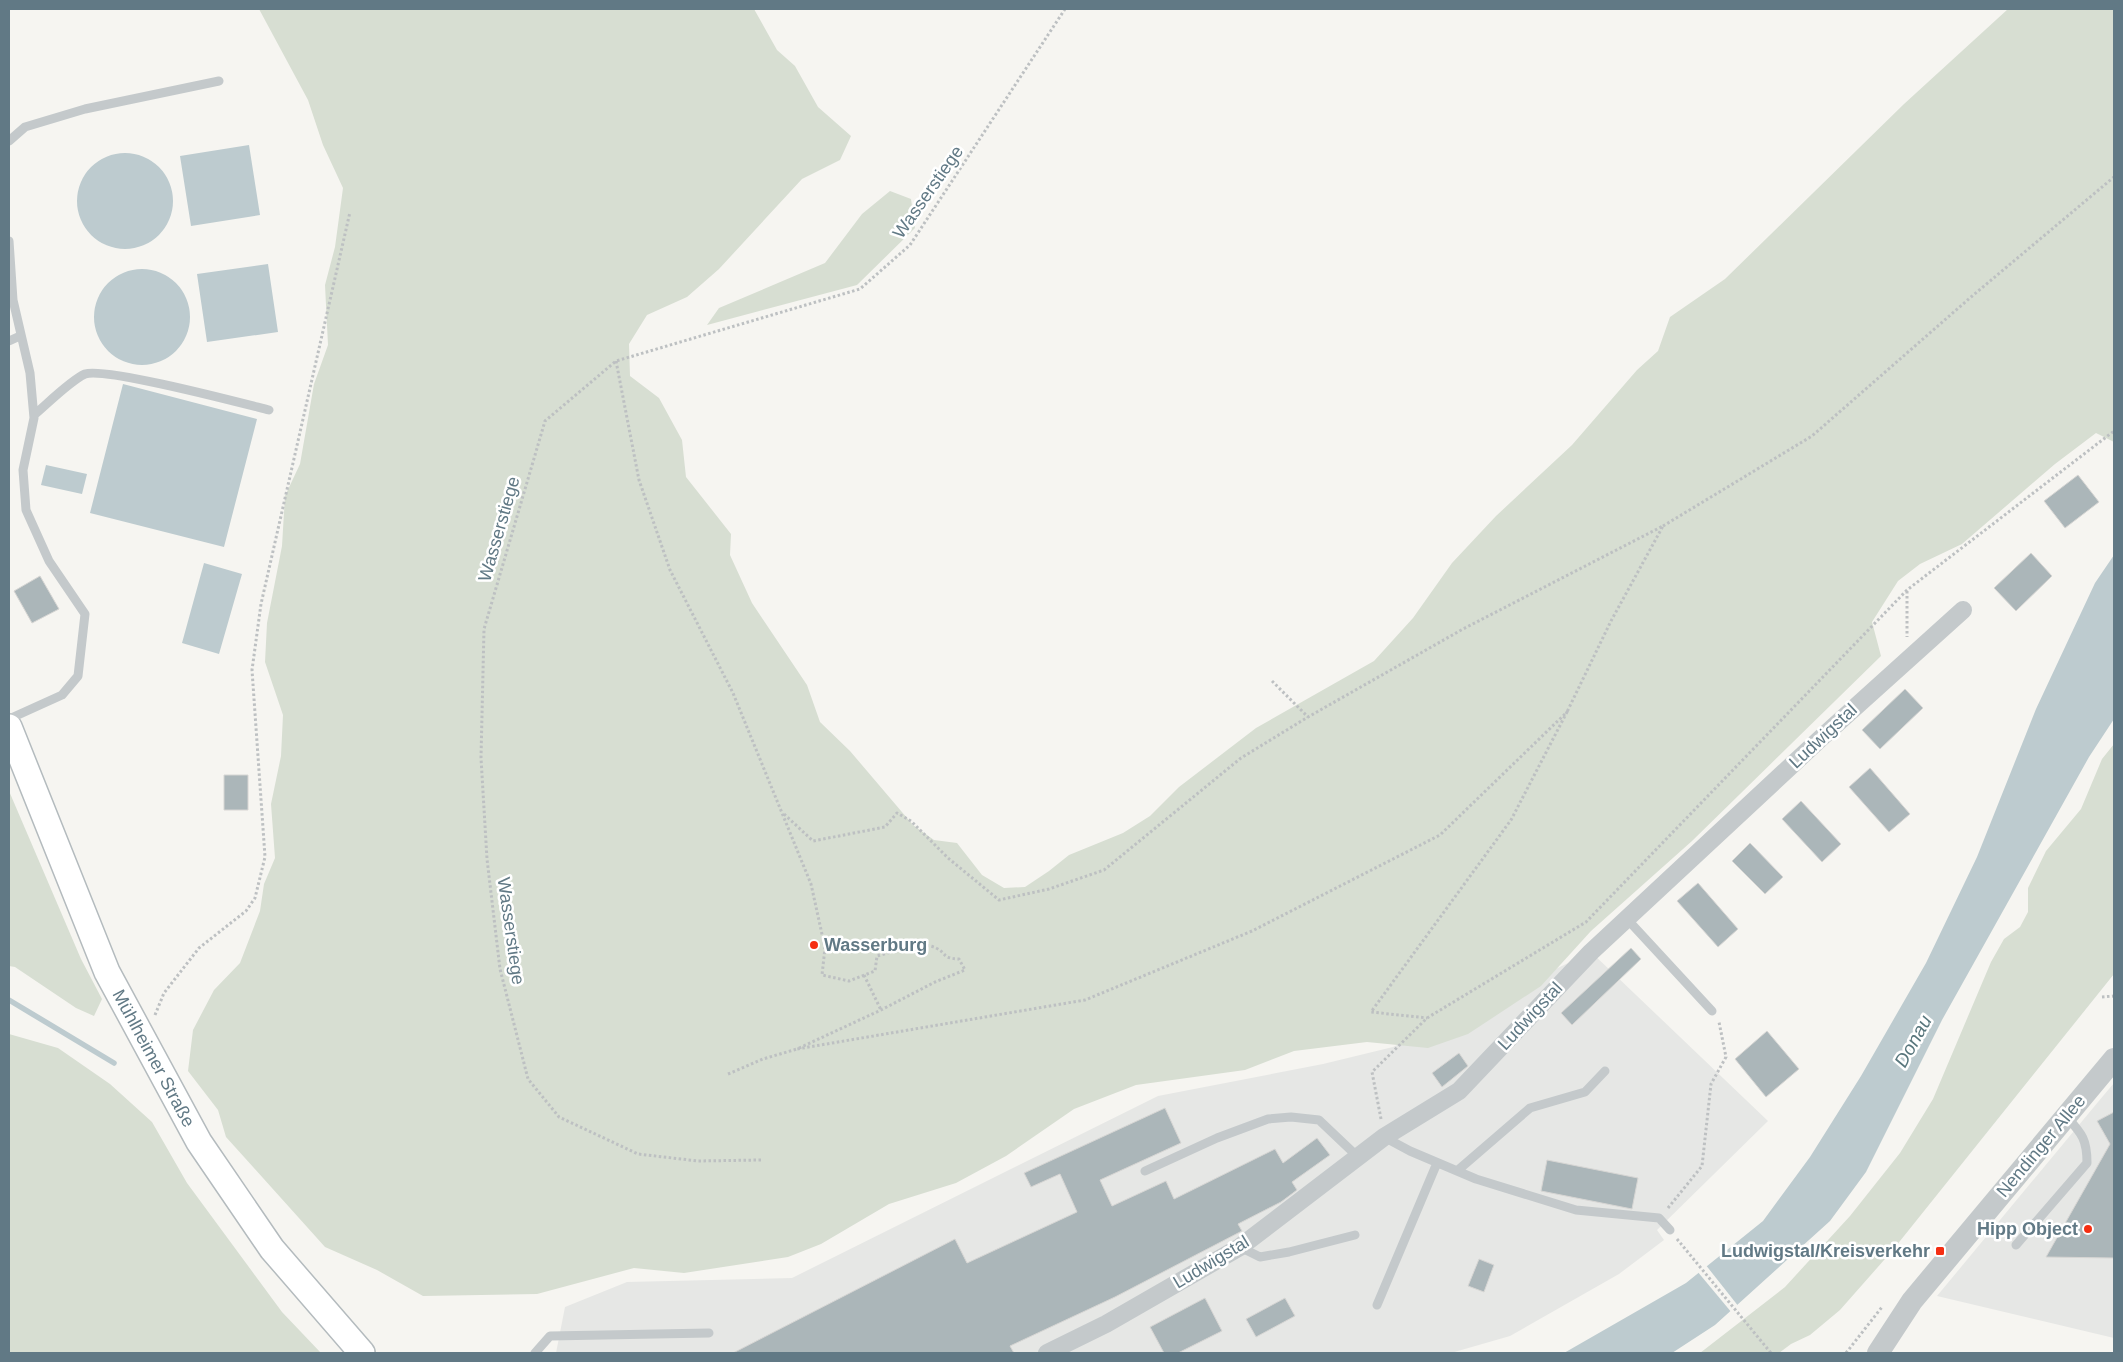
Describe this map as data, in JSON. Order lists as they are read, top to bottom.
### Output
{
  "streets": {
    "main road": ["Mühlheimer Straße"],
    "street": ["Ludwigstal", "Nendinger Allee"],
    "path": ["Wasserstiege"]
  },
  "water": ["Donau"],
  "places": {
    "other": ["Wasserburg", "Hipp Object"],
    "transit": ["Ludwigstal/Kreisverkehr"]
  }
}
